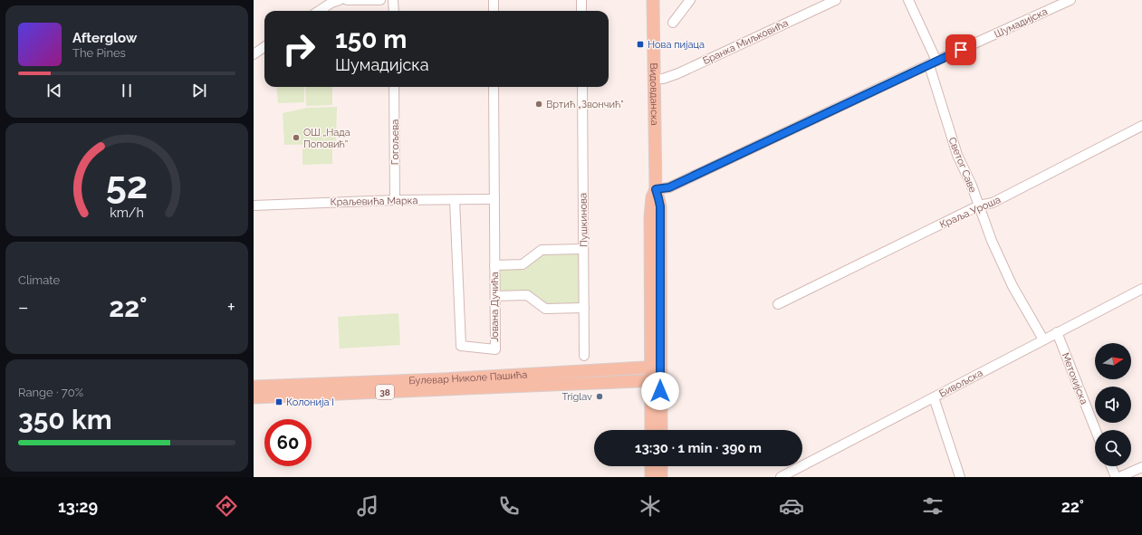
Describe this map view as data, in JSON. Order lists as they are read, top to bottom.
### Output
{
  "streets": {
    "main road": ["Видовданска", "Булевар Николе Пашића", "38"],
    "street": [
      "Шумадијска",
      "Бранка Миљковића",
      "Гогољева",
      "Светог Саве",
      "Краљевића Марка",
      "Краља Уроша",
      "Пушкинова",
      "Јована Дучића",
      "Метохијска",
      "Бивољска"
    ]
  },
  "crossings": [
    ["Шумадијска", "Видовданска"],
    ["Шумадијска", "Светог Саве"],
    ["Бранка Миљковића", "Видовданска"],
    ["Видовданска", "Булевар Николе Пашића"],
    ["Гогољева", "Краљевића Марка"],
    ["Светог Саве", "Краља Уроша"],
    ["Светог Саве", "Бивољска"],
    ["Краљевића Марка", "Јована Дучића"],
    ["Метохијска", "Бивољска"]
  ],
  "places": {
    "transit": ["Нова пијаца", "Колонија I"],
    "other": ["Вртић „Звончић”", "ОШ „Нада Поповић”", "Triglav"]
  },
  "north": "right",
  "page": {
    "turn": ["150 m", "Шумадијска"],
    "song": ["Afterglow", "The Pines"],
    "tile": [
      "Climate",
      ["Range · 70%", "350 km"]
    ],
    "heat": ["−", "22°", "+"],
    "limit": "60",
    "trip": "13:30 · 1 min · 390 m",
    "tabs": ["13:29", "22°"],
    "gauge": ["52", "km/h"]
  }
}
